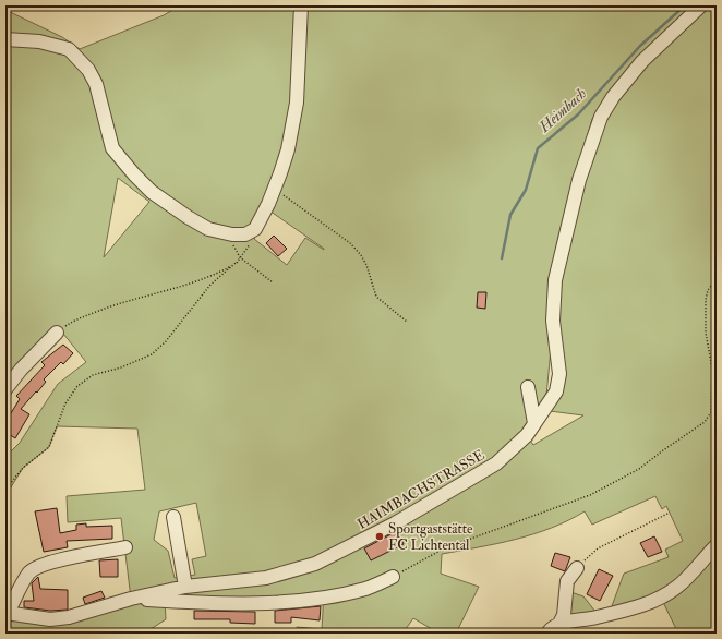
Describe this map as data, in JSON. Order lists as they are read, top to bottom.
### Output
{
  "streets": {
    "street": ["HAIMBACHSTRASSE"]
  },
  "water": ["Heimbach"],
  "places": ["Sportgaststätte FC Lichtental"]
}
